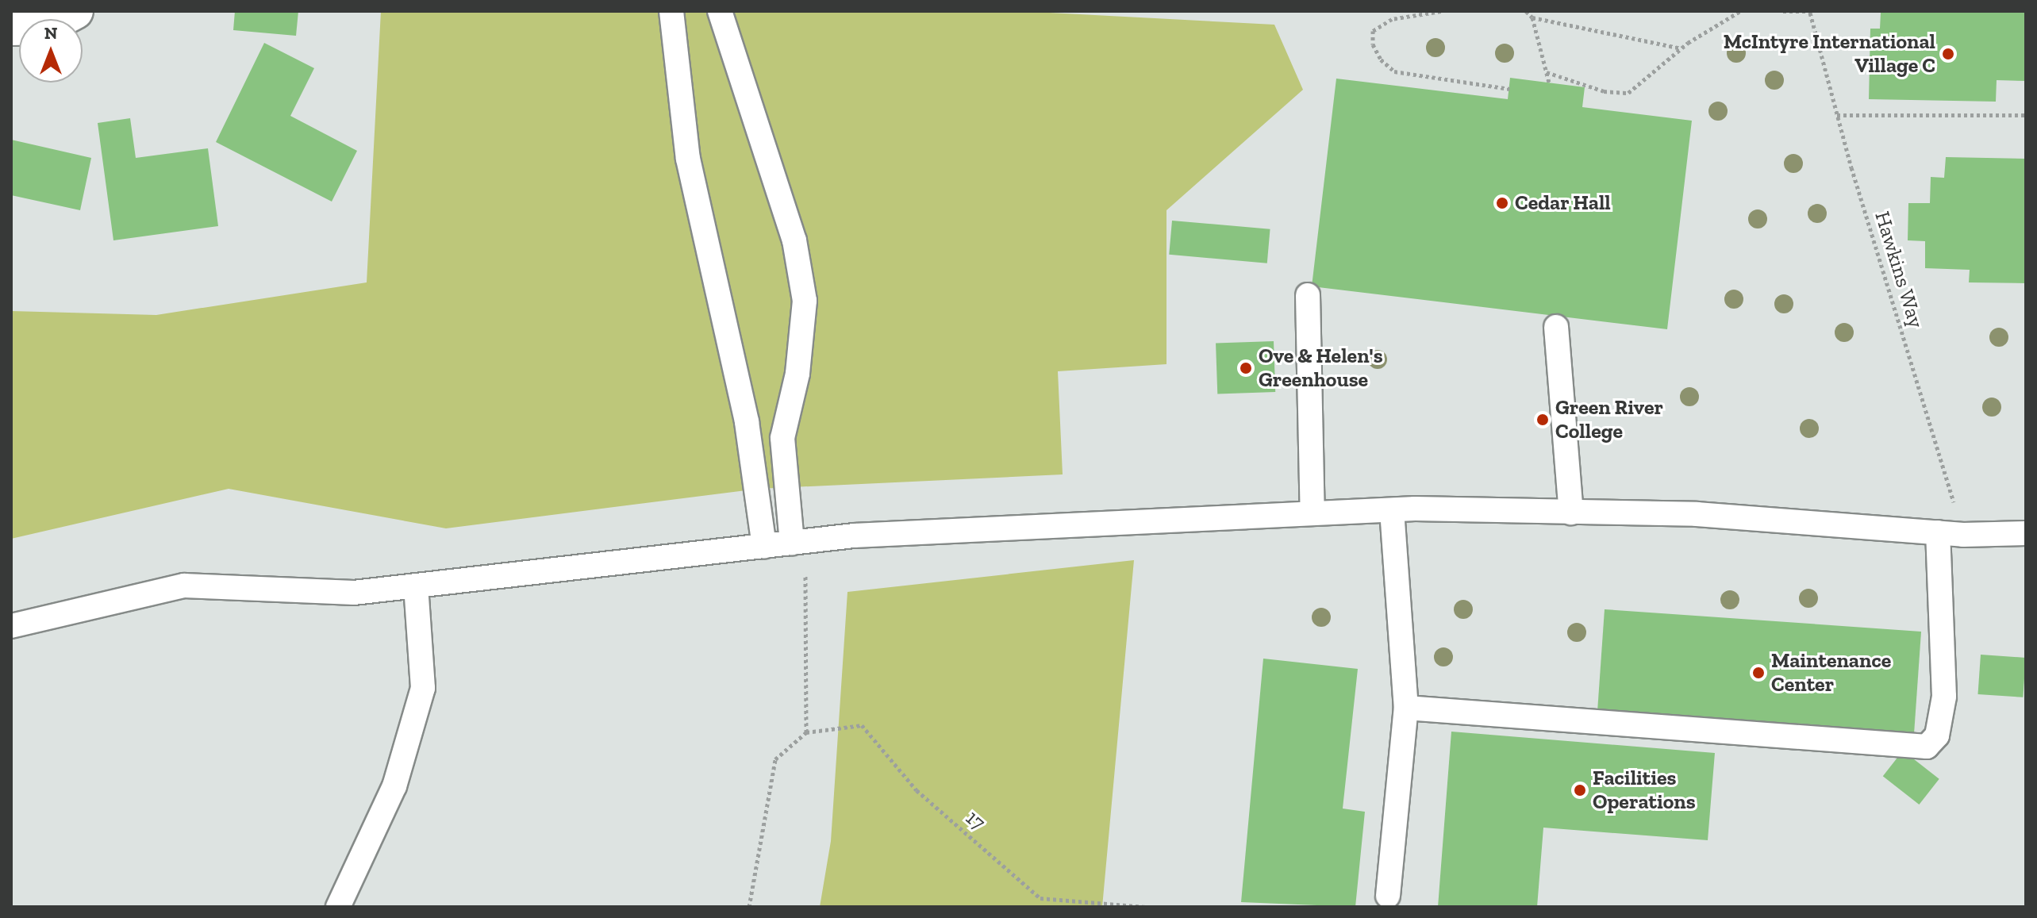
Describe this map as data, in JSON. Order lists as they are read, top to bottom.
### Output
{
  "streets": {
    "path": ["Hawkins Way", "17"]
  },
  "places": [
    "McIntyre International Village C",
    "Cedar Hall",
    "Ove & Helen's Greenhouse",
    "Green River College",
    "Maintenance Center",
    "Facilities Operations"
  ],
  "north": "top"
}
